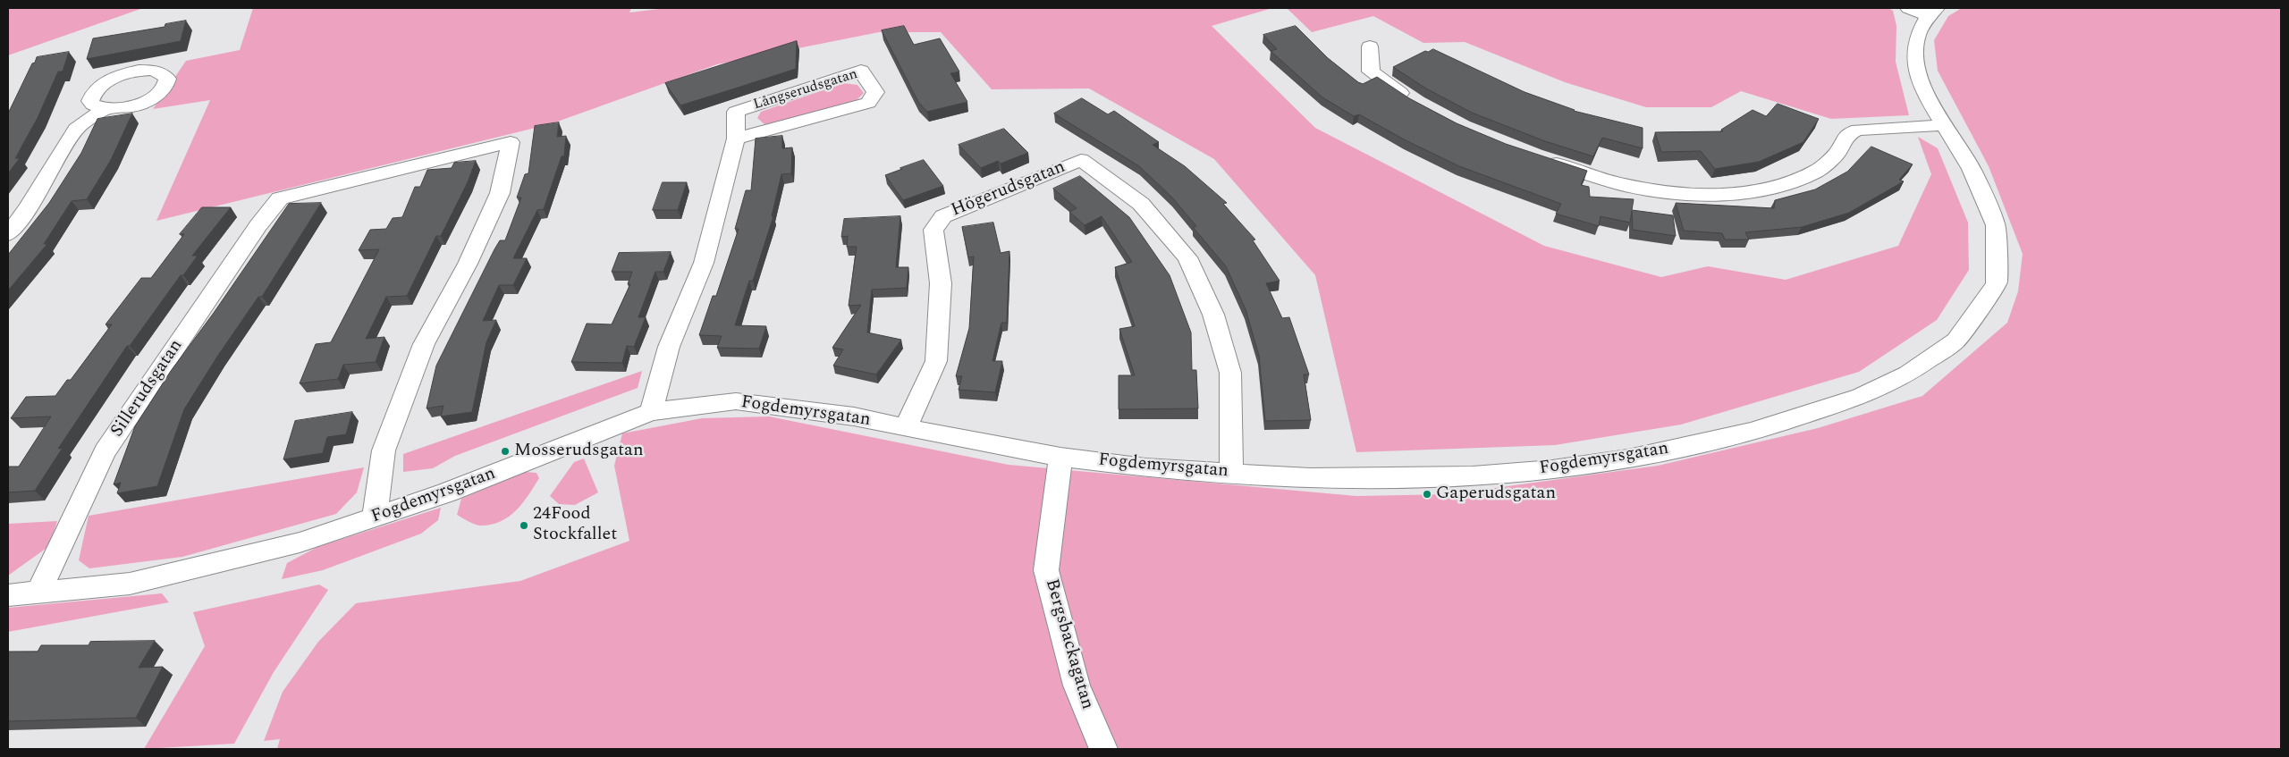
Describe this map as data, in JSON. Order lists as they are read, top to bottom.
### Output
{
  "streets": {
    "street": [
      "Långserudsgatan",
      "Högerudsgatan",
      "Sillerudsgatan",
      "Fogdemyrsgatan",
      "Bergsbackagatan"
    ]
  },
  "crossings": [
    ["Långserudsgatan", "Fogdemyrsgatan"],
    ["Högerudsgatan", "Fogdemyrsgatan"],
    ["Sillerudsgatan", "Fogdemyrsgatan"],
    ["Fogdemyrsgatan", "Bergsbackagatan"]
  ],
  "places": ["Mosserudsgatan", "Gaperudsgatan", "24Food Stockfallet"]
}
